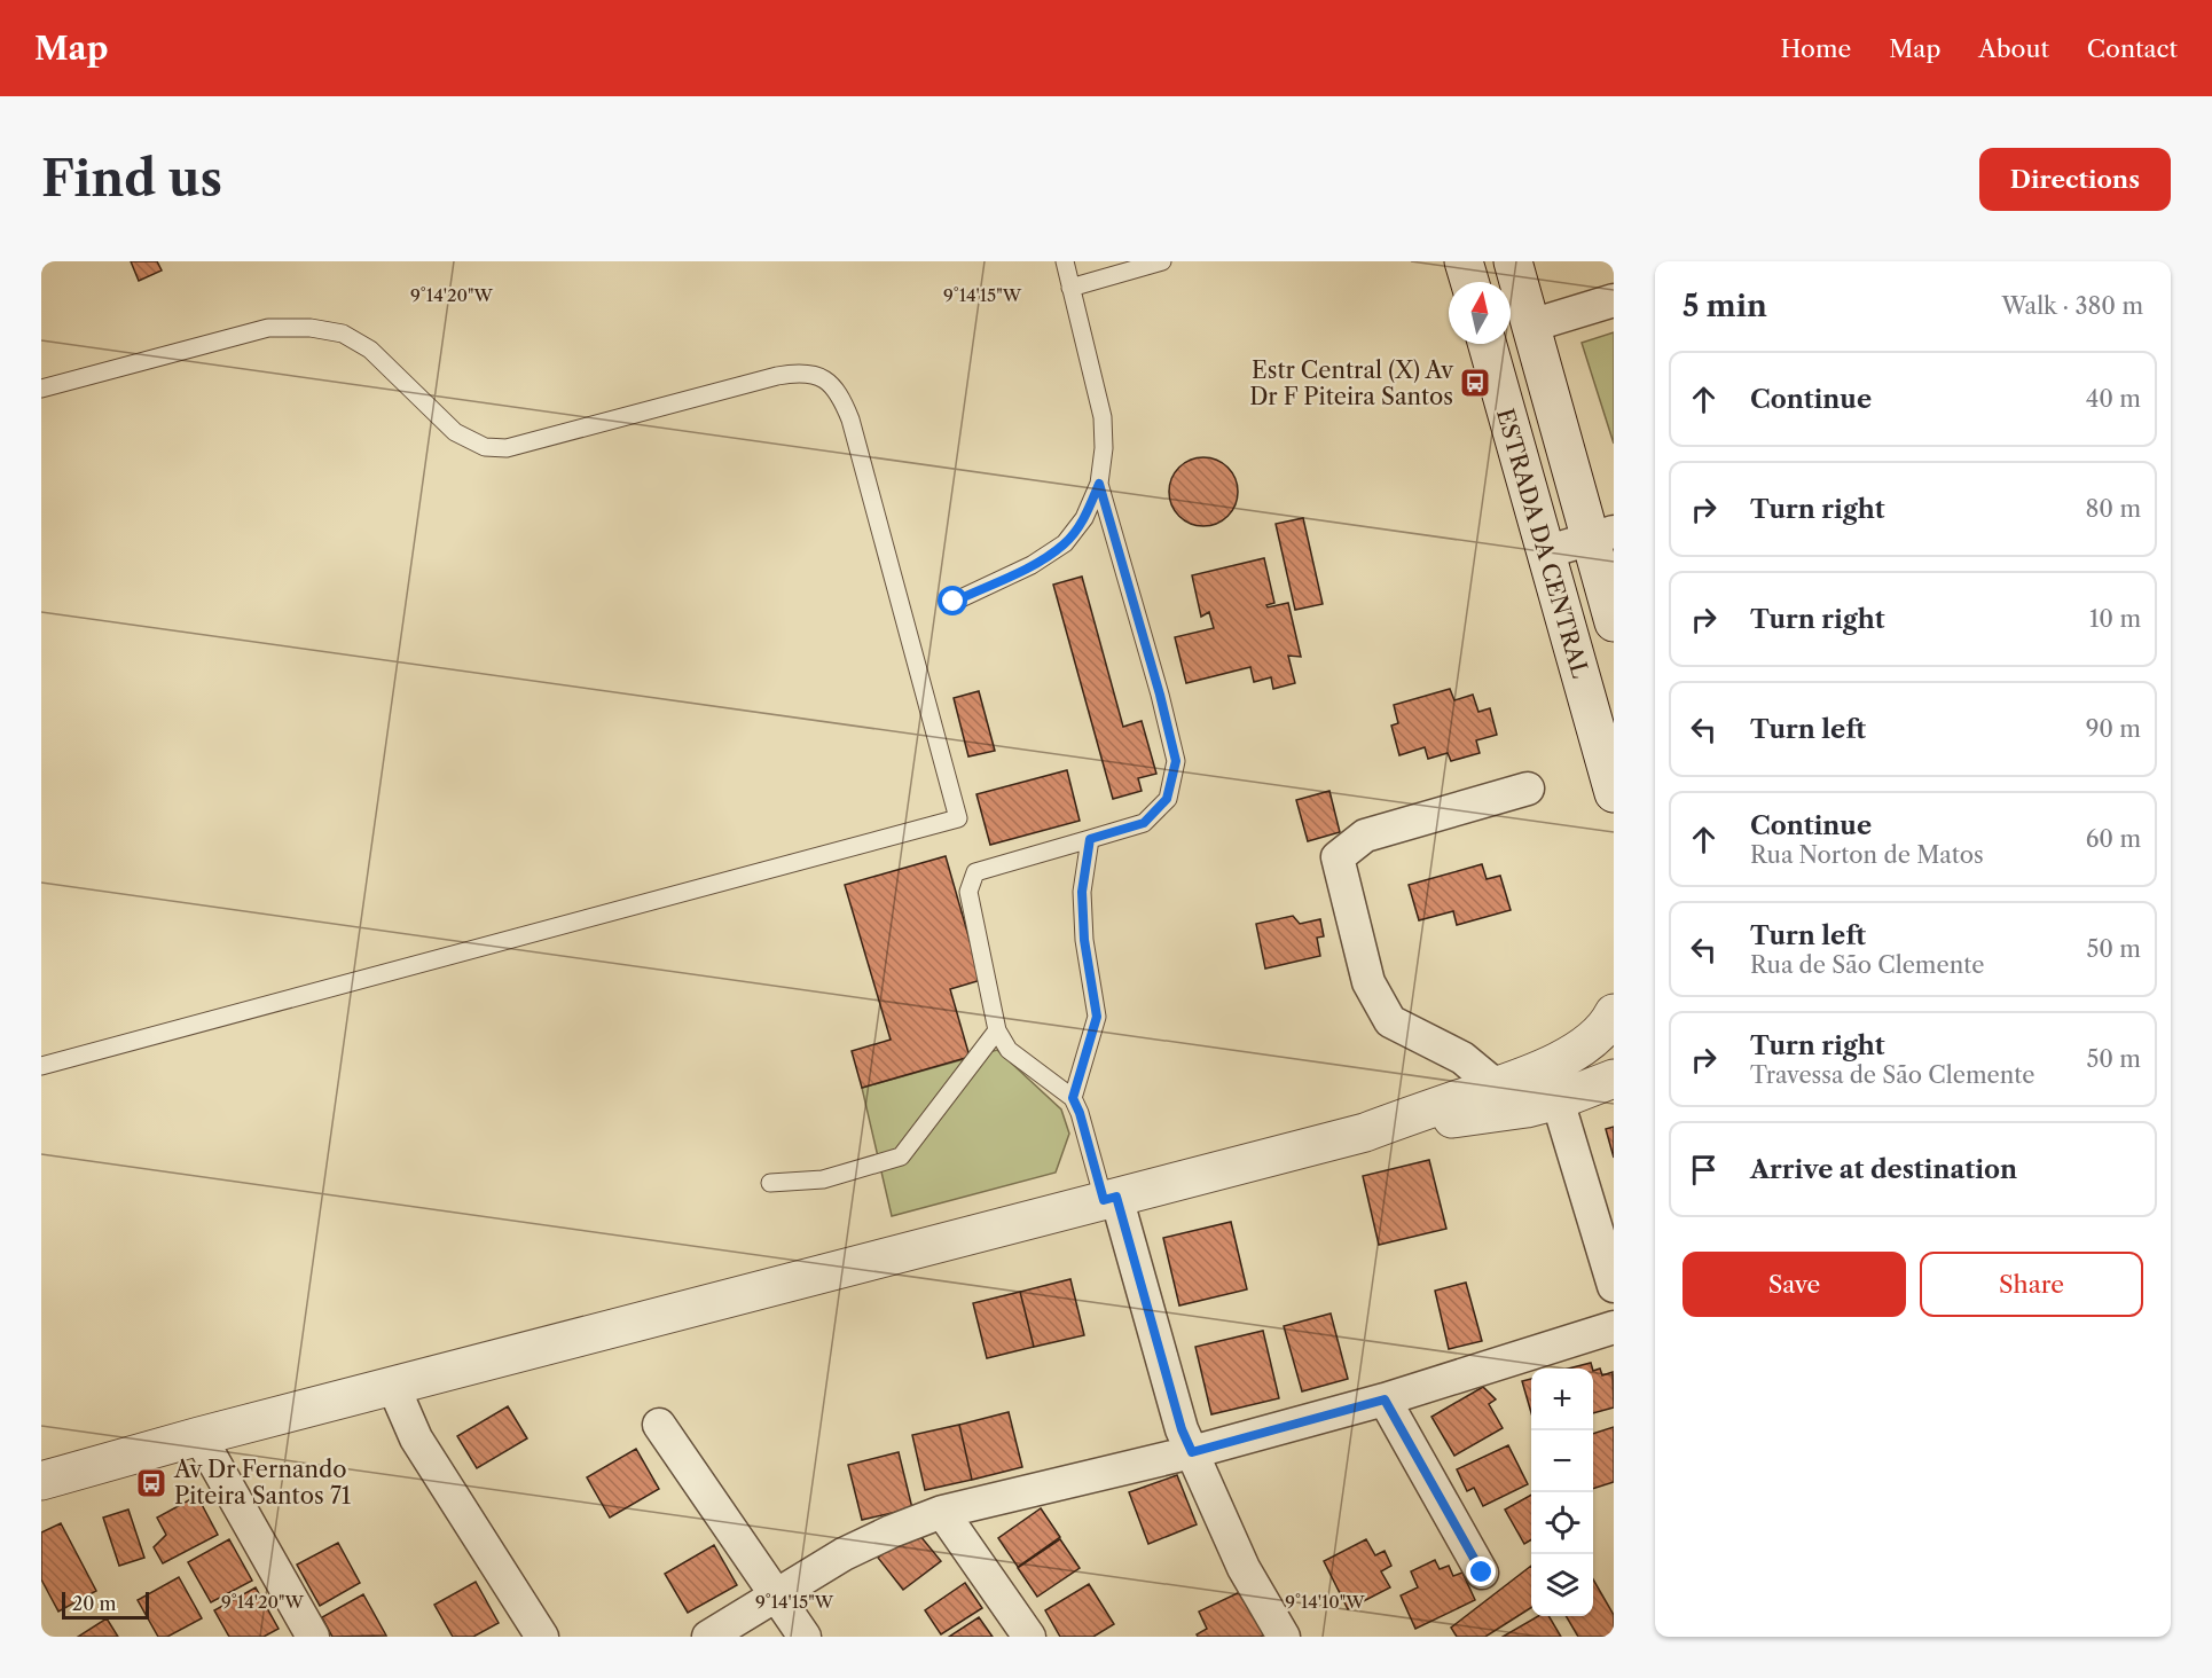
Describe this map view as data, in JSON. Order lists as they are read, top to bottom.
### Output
{
  "streets": {
    "street": ["ESTRADA DA CENTRAL"]
  },
  "places": {
    "bus stop": ["Estr Central (X) Av Dr F Piteira Santos", "Av Dr Fernando Piteira Santos 71"]
  },
  "scale_bar": "20 m",
  "north": "top",
  "page": {
    "header": "Map",
    "nav": [
      "Home",
      "Map",
      "About",
      "Contact"
    ],
    "buttons": [
      "Directions",
      ["Save", "Share"]
    ],
    "title": "Find us",
    "heading": ["5 min", "Walk · 380 m"],
    "list": [
      ["Continue", "40 m"],
      ["Turn right", "80 m"],
      ["Turn right", "10 m"],
      ["Turn left", "90 m"],
      ["Continue", "Rua Norton de Matos", "60 m"],
      ["Turn left", "Rua de São Clemente", "50 m"],
      ["Turn right", "Travessa de São Clemente", "50 m"],
      "Arrive at destination"
    ],
    "map_buttons": ["+", "−"],
    "scale": "20 m"
  },
  "coordinates": ["9°14'20\"W", "9°14'15\"W", "9°14'10\"W"]
}
